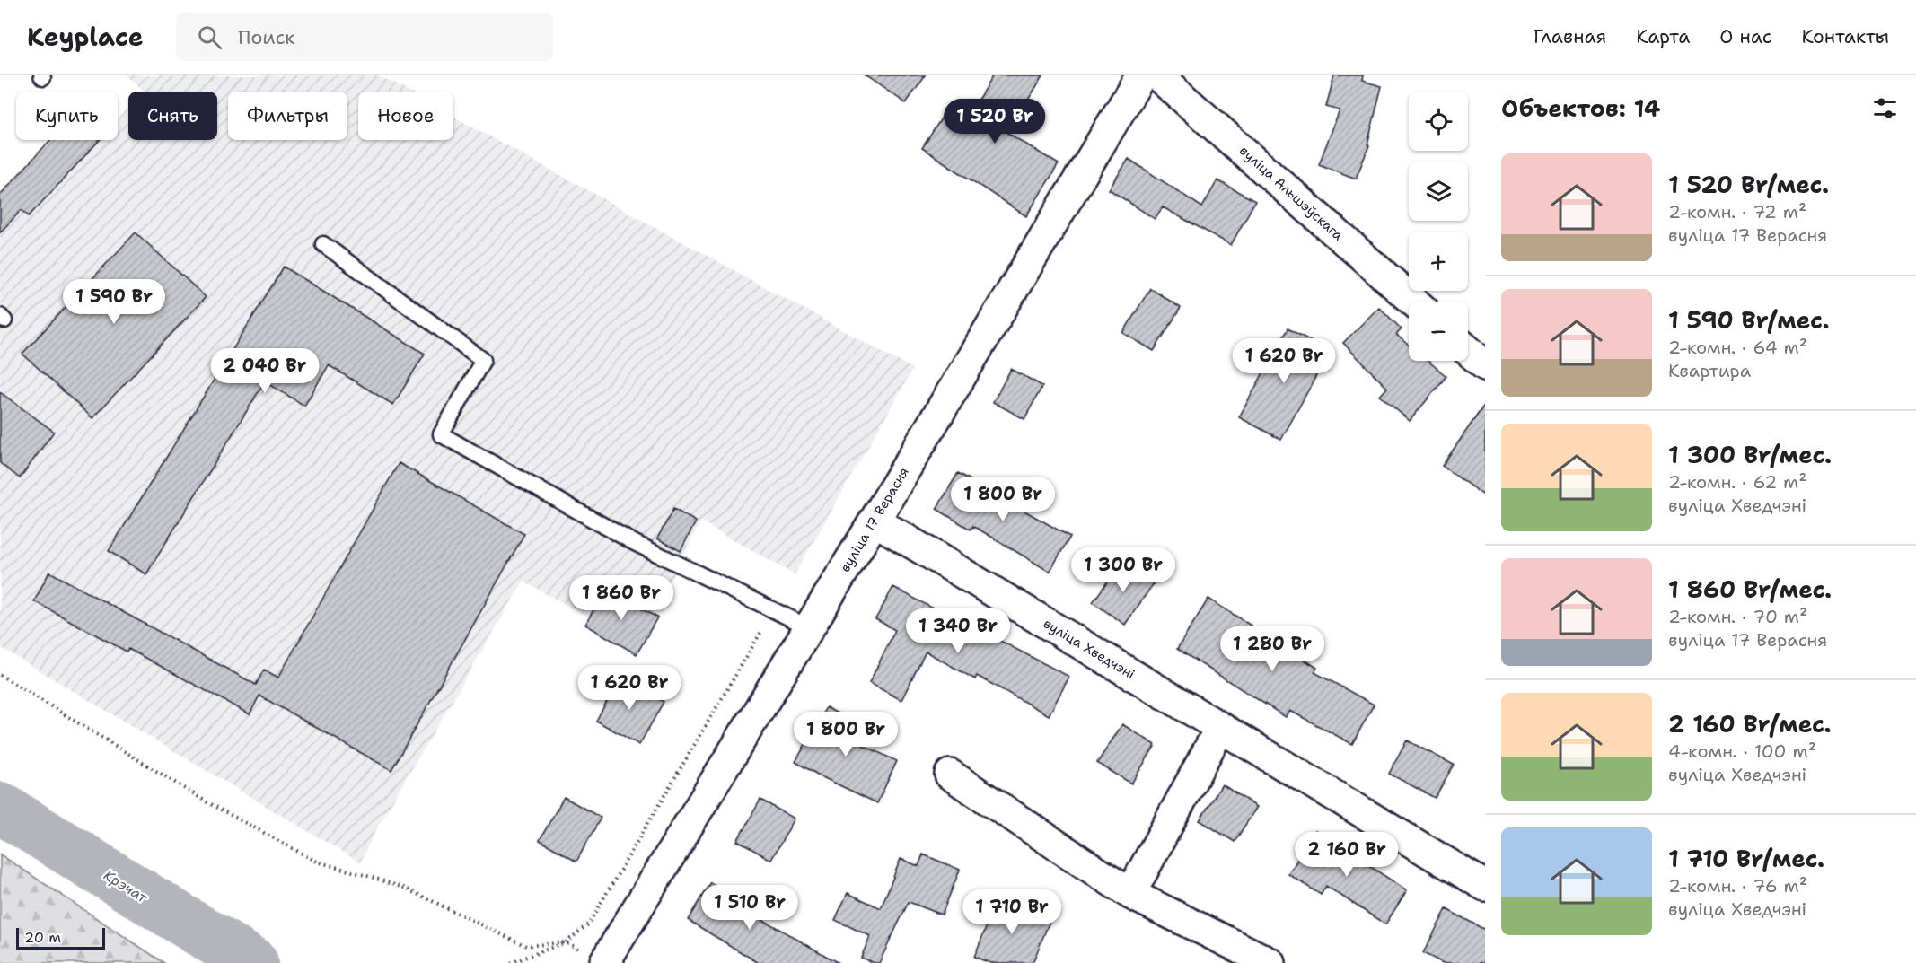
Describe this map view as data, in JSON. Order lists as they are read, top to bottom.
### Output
{
  "streets": {
    "street": ["вуліца Альшэўскага", "вуліца 17 Верасня", "вуліца Хведчэні"]
  },
  "crossings": [
    ["вуліца 17 Верасня", "вуліца Хведчэні"]
  ],
  "water": ["Крэчат"],
  "scale_bar": "20 m",
  "page": {
    "header": "Keyplace",
    "search": "Поиск",
    "nav": [
      "Главная",
      "Карта",
      "О нас",
      "Контакты"
    ],
    "heading": "Объектов: 14",
    "map_buttons": ["+", "−"],
    "chip": [
      "Купить",
      "Снять",
      "Фильтры",
      "Новое"
    ],
    "price": [
      "1 520 Br",
      "1 590 Br",
      "1 620 Br",
      "2 040 Br",
      "1 800 Br",
      "1 300 Br",
      "1 860 Br",
      "1 340 Br",
      "1 280 Br",
      "1 620 Br",
      "1 800 Br",
      "2 160 Br",
      "1 510 Br",
      "1 710 Br"
    ],
    "list": [
      {
        "name": "1 520 Br/мес.",
        "note": "2-комн. · 72 m² · вуліца 17 Верасня"
      },
      {
        "name": "1 590 Br/мес.",
        "note": "2-комн. · 64 m² · Квартира"
      },
      {
        "name": "1 300 Br/мес.",
        "note": "2-комн. · 62 m² · вуліца Хведчэні"
      },
      {
        "name": "1 860 Br/мес.",
        "note": "2-комн. · 70 m² · вуліца 17 Верасня"
      },
      {
        "name": "2 160 Br/мес.",
        "note": "4-комн. · 100 m² · вуліца Хведчэні"
      },
      {
        "name": "1 710 Br/мес.",
        "note": "2-комн. · 76 m² · вуліца Хведчэні"
      }
    ],
    "scale": "20 m"
  }
}
